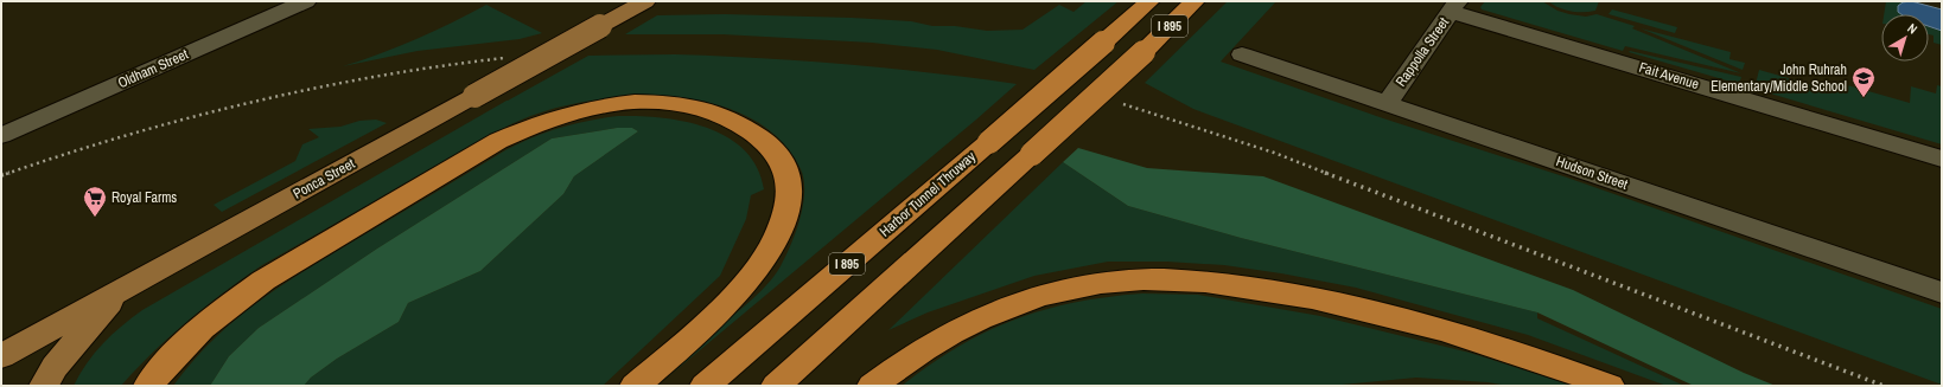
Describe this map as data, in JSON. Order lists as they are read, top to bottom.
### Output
{
  "streets": {
    "highway": ["I 895", "Harbor Tunnel Thruway"],
    "main road": ["Ponca Street"],
    "street": [
      "Rappolla Street",
      "Oldham Street",
      "Fait Avenue",
      "Hudson Street"
    ]
  },
  "crossings": [
    ["Rappolla Street", "Fait Avenue"],
    ["Rappolla Street", "Hudson Street"]
  ],
  "places": {
    "school or university": ["John Ruhrah Elementary/Middle School"],
    "supermarket": ["Royal Farms"]
  },
  "north": "top right"
}
